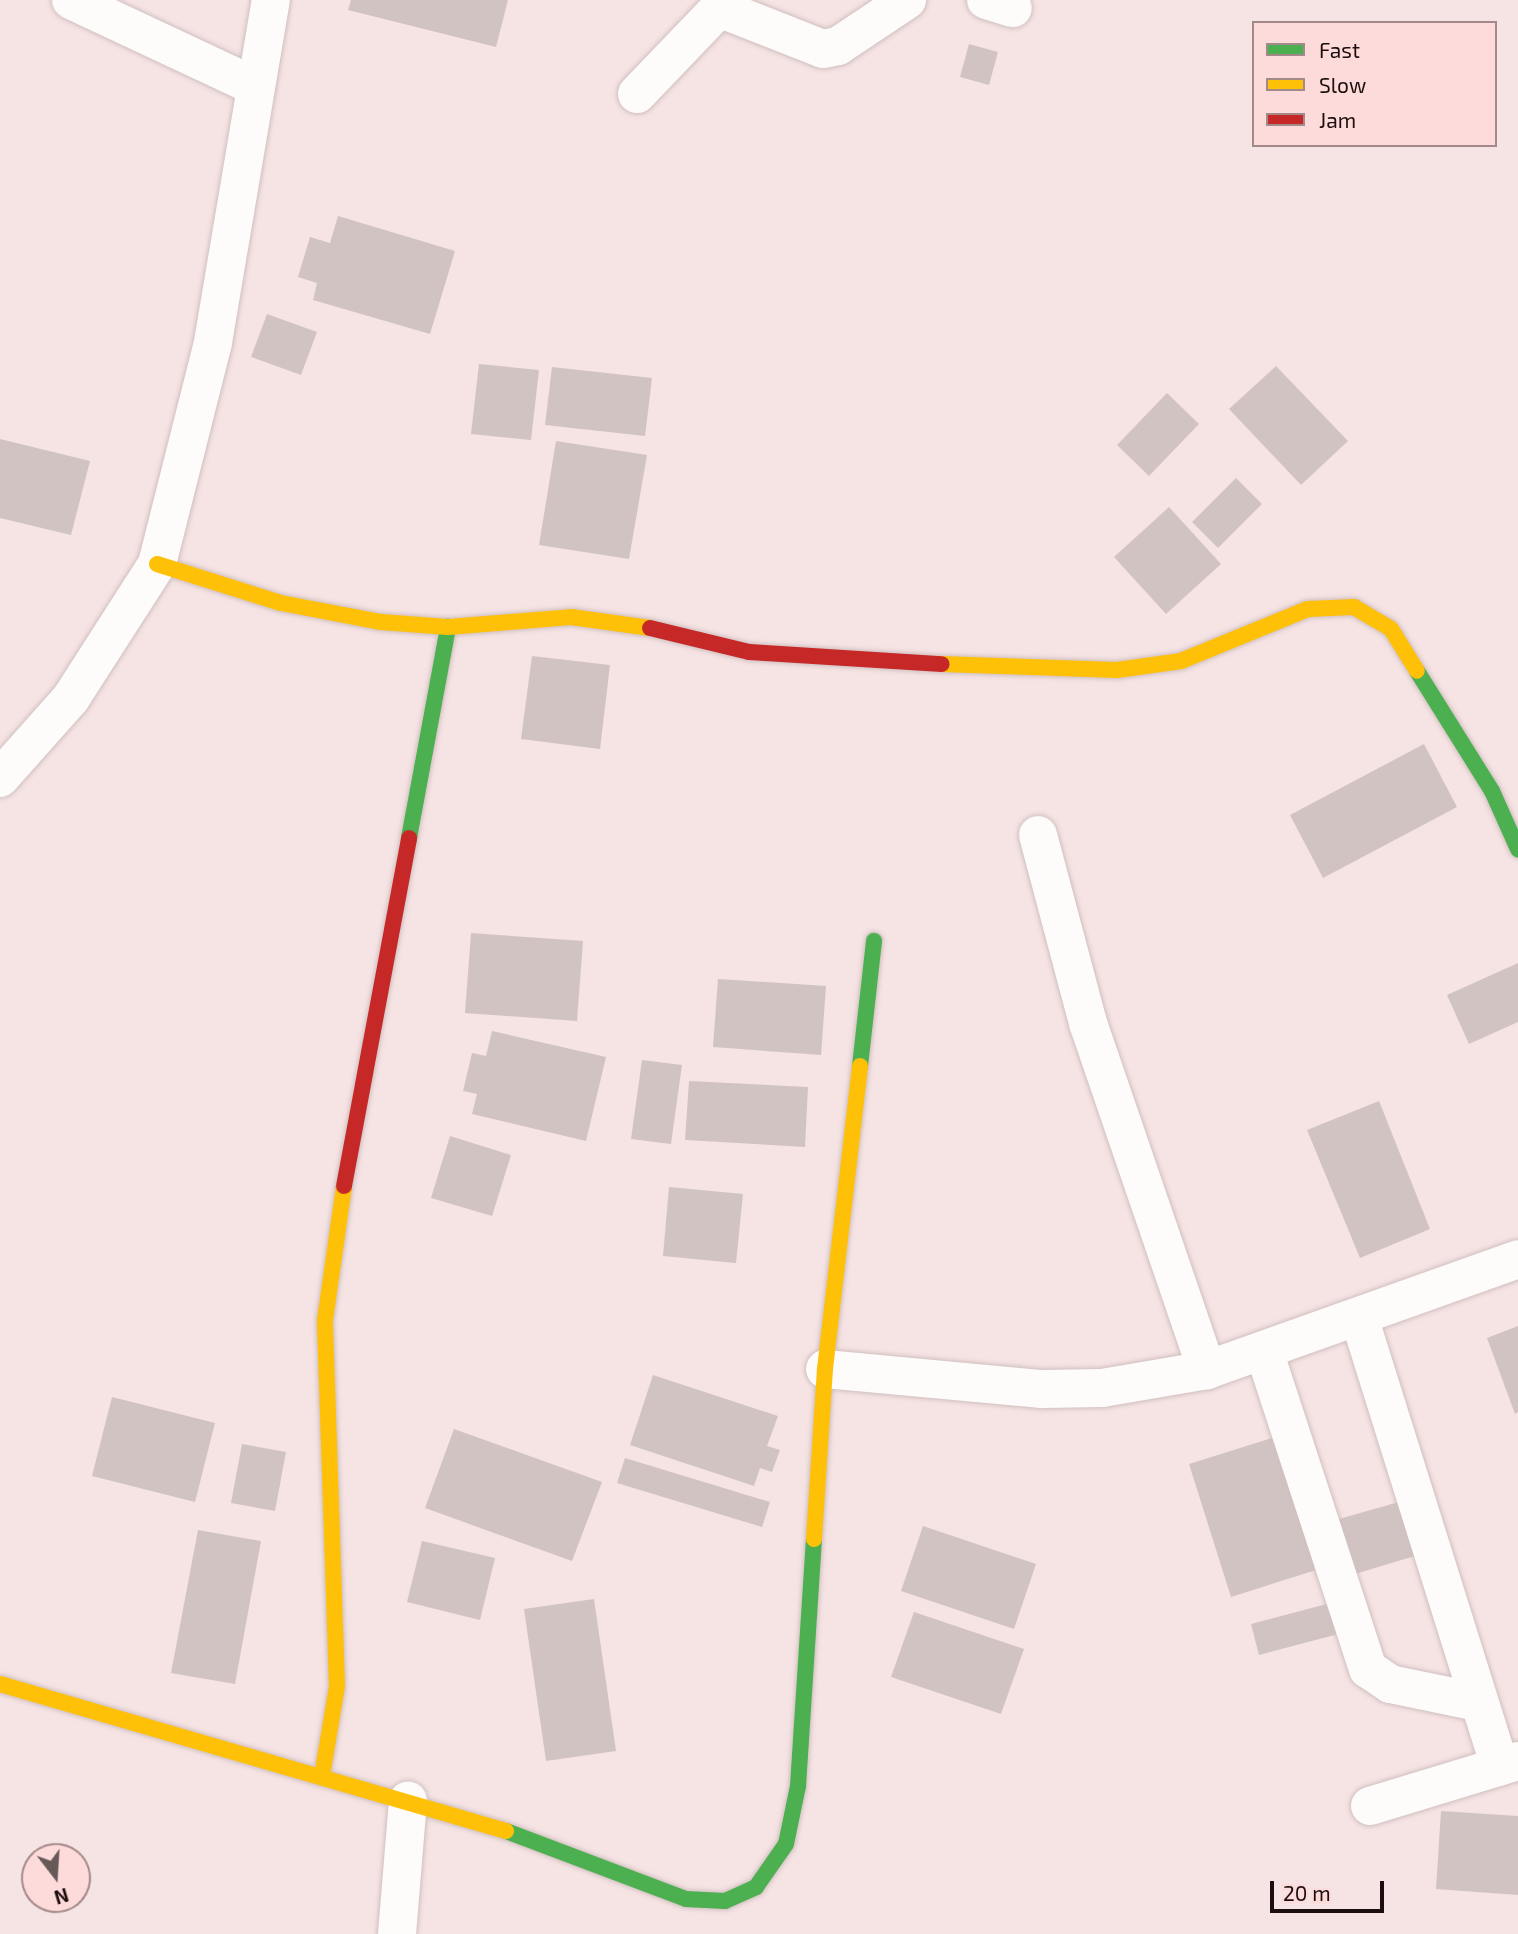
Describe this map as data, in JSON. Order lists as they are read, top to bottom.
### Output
{
  "legend": ["Fast", "Slow", "Jam"],
  "scale_bar": "20 m",
  "north": "bottom"
}
